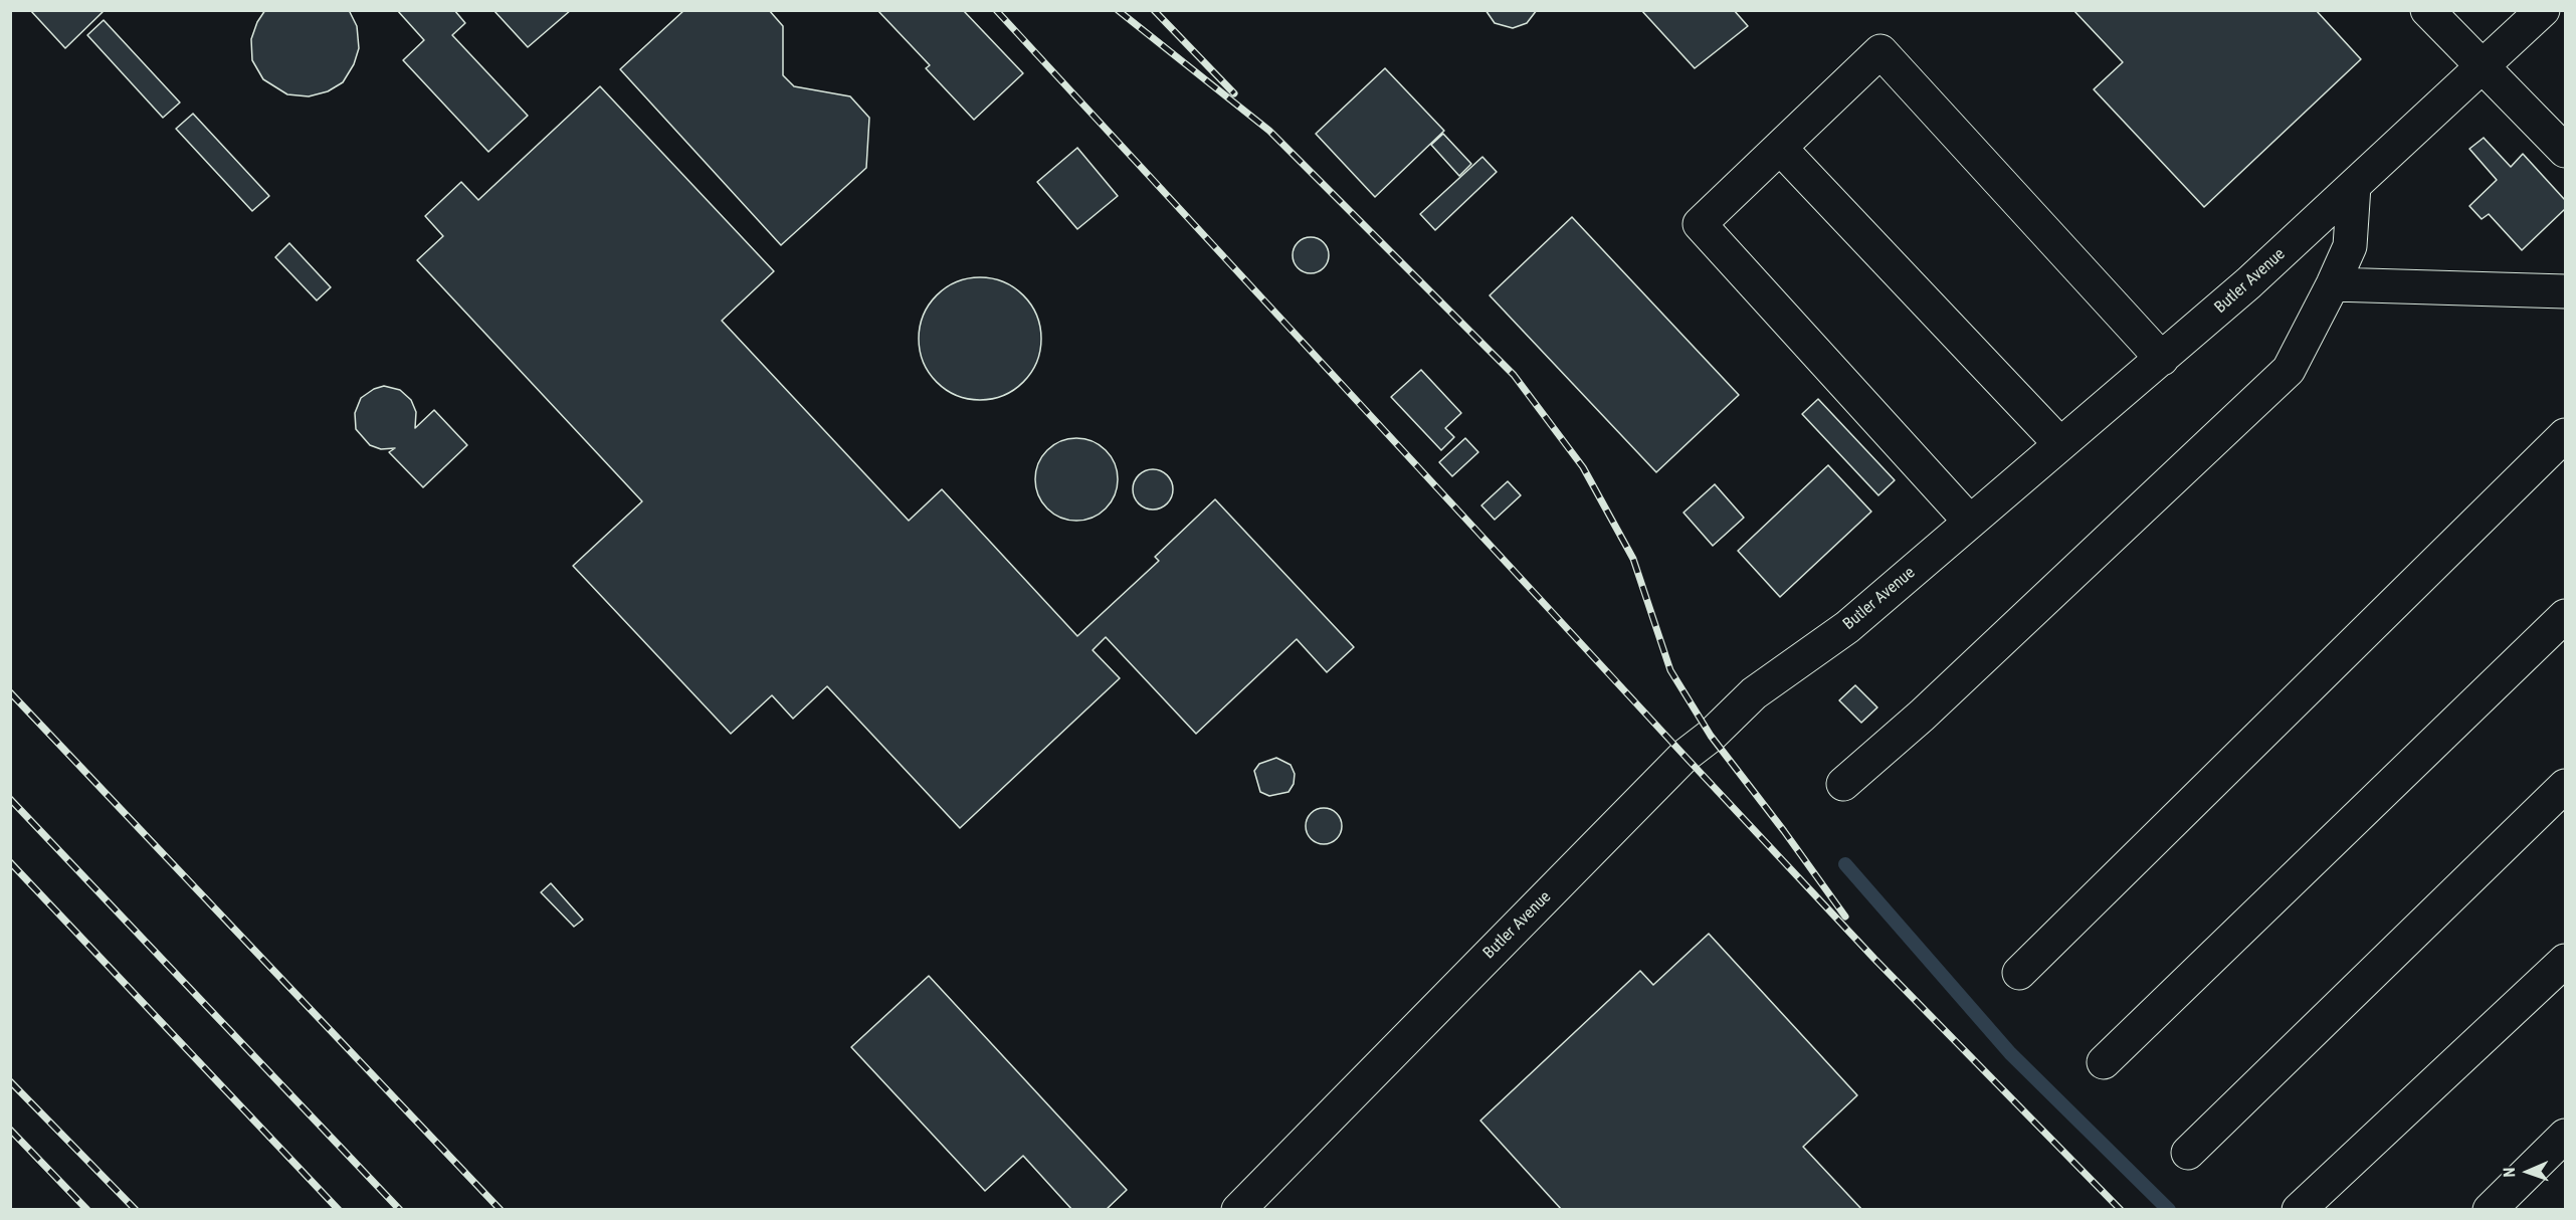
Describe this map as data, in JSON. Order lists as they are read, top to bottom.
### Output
{
  "streets": {
    "street": ["Butler Avenue"]
  },
  "north": "left"
}
